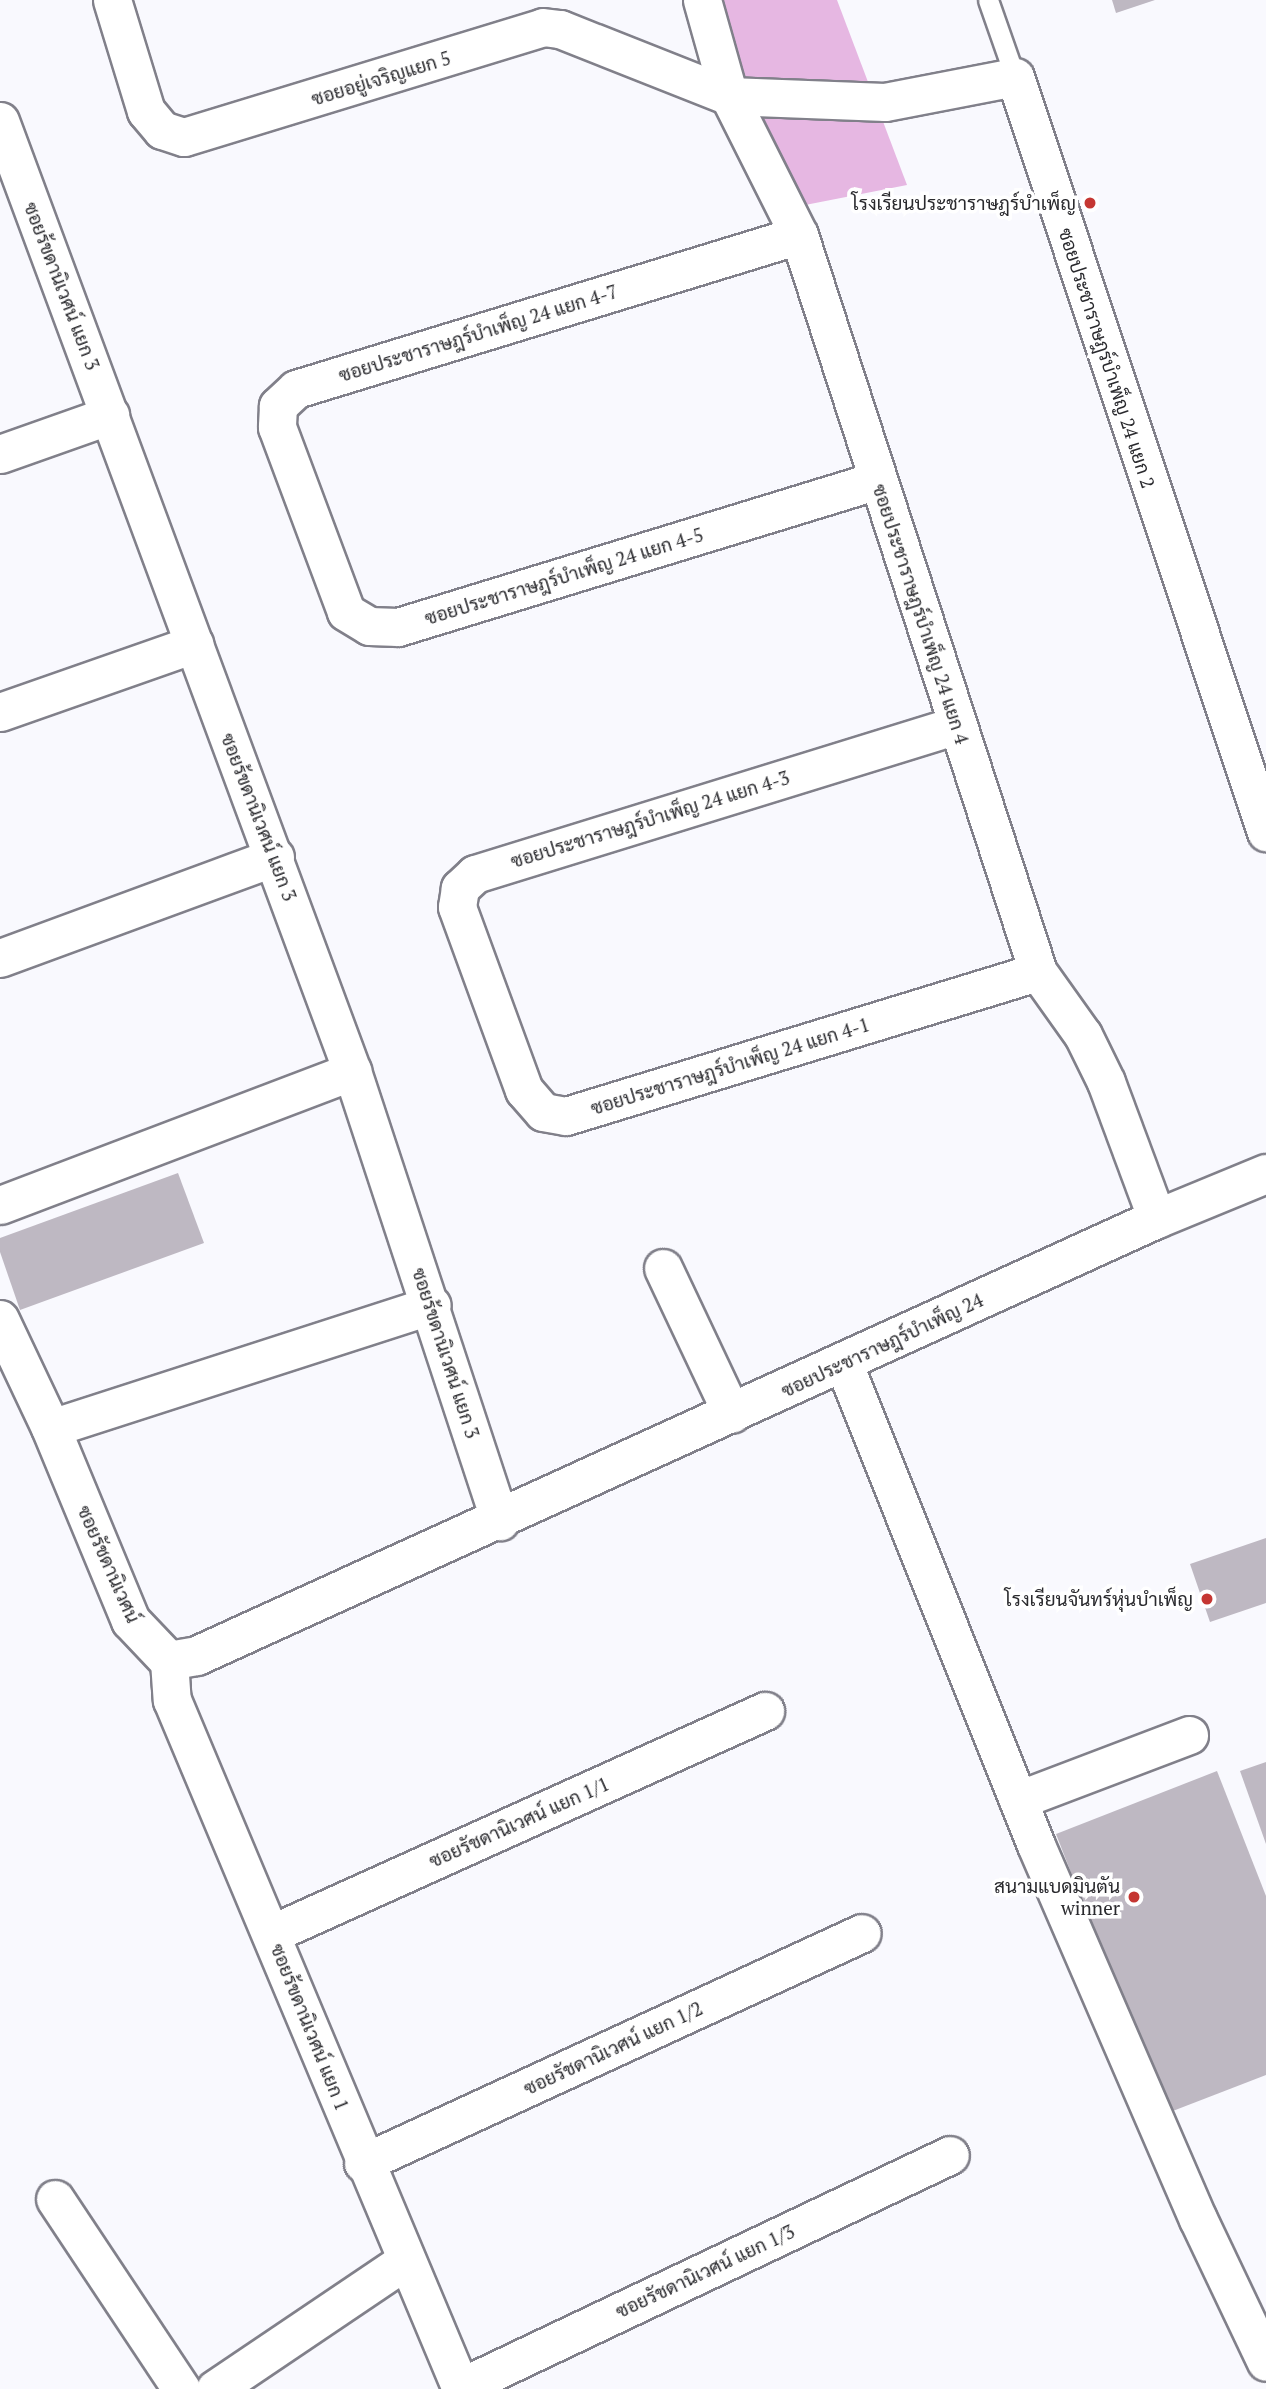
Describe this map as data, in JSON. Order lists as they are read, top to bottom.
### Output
{
  "streets": {
    "street": [
      "ซอยอยู่เจริญแยก 5",
      "ซอยร้ขดานิเวศน์ แยก 3",
      "ซอยประชาราษฎร์บำเพ็ญ 24 แยก 4-7",
      "ซอยประชาราษฎร์บำเพ็ญ 24 แยก 2",
      "ซอยประชาราษฎร์บำเพ็ญ 24 แยก 4-5",
      "ซอยประชาราษฎร์บำเพ็ญ 24 แยก 4",
      "ซอยประชาราษฎร์บำเพ็ญ 24 แยก 4-3",
      "ซอยประชาราษฎร์บำเพ็ญ 24 แยก 4-1",
      "ซอยประชาราษฎร์บำเพ็ญ 24",
      "ซอยรัชดานิเวศน์",
      "ซอยรัชดานิเวศน์ แยก 1/1",
      "ซอยร้ขดานิเวศน์ แยก 1",
      "ซอยรัชดานิเวศน์ แยก 1/2",
      "ซอยรัชดานิเวศน์ แยก 1/3"
    ]
  },
  "crossings": [
    ["ซอยอยู่เจริญแยก 5", "ซอยประชาราษฎร์บำเพ็ญ 24 แยก 4"],
    ["ซอยร้ขดานิเวศน์ แยก 3", "ซอยประชาราษฎร์บำเพ็ญ 24"],
    ["ซอยประชาราษฎร์บำเพ็ญ 24 แยก 4-7", "ซอยประชาราษฎร์บำเพ็ญ 24 แยก 4-5"],
    ["ซอยประชาราษฎร์บำเพ็ญ 24 แยก 4-7", "ซอยประชาราษฎร์บำเพ็ญ 24 แยก 4"],
    ["ซอยประชาราษฎร์บำเพ็ญ 24 แยก 4-5", "ซอยประชาราษฎร์บำเพ็ญ 24 แยก 4"],
    ["ซอยประชาราษฎร์บำเพ็ญ 24 แยก 4", "ซอยประชาราษฎร์บำเพ็ญ 24 แยก 4-3"],
    ["ซอยประชาราษฎร์บำเพ็ญ 24 แยก 4", "ซอยประชาราษฎร์บำเพ็ญ 24 แยก 4-1"],
    ["ซอยประชาราษฎร์บำเพ็ญ 24 แยก 4", "ซอยประชาราษฎร์บำเพ็ญ 24"],
    ["ซอยประชาราษฎร์บำเพ็ญ 24 แยก 4-3", "ซอยประชาราษฎร์บำเพ็ญ 24 แยก 4-1"],
    ["ซอยรัชดานิเวศน์", "ซอยร้ขดานิเวศน์ แยก 1"],
    ["ซอยรัชดานิเวศน์ แยก 1/1", "ซอยร้ขดานิเวศน์ แยก 1"],
    ["ซอยร้ขดานิเวศน์ แยก 1", "ซอยรัชดานิเวศน์ แยก 1/2"],
    ["ซอยร้ขดานิเวศน์ แยก 1", "ซอยรัชดานิเวศน์ แยก 1/3"]
  ],
  "places": ["โรงเรียนประชาราษฎร์บำเพ็ญ", "โรงเรียนจันทร์หุ่นบำเพ็ญ", "สนามแบดมินตัน winner"]
}
